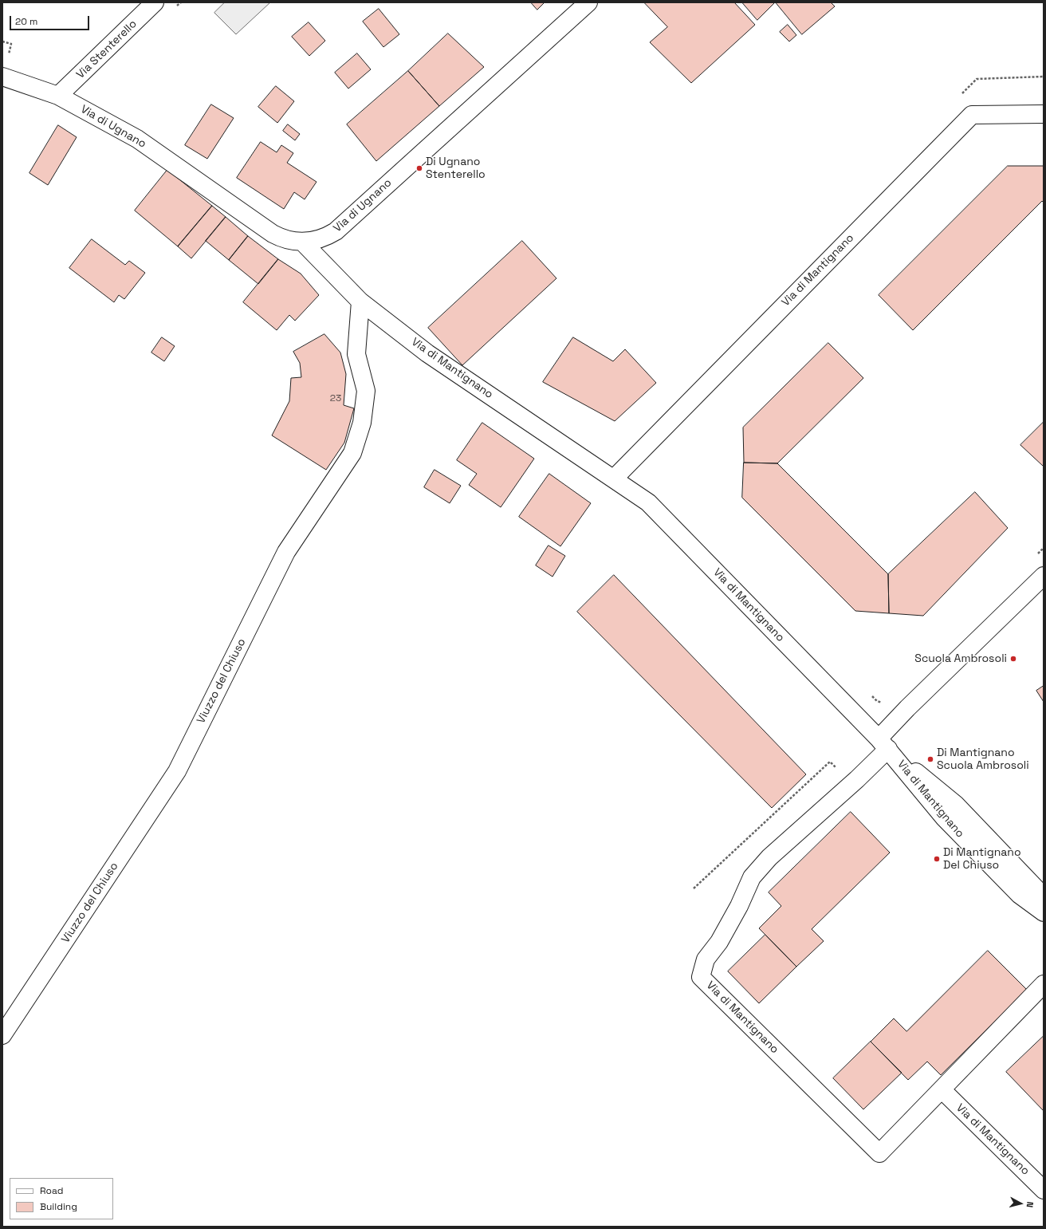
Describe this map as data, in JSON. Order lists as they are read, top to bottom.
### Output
{
  "streets": {
    "street": [
      "Via Stenterello",
      "Via di Ugnano",
      "Via di Mantignano",
      "Viuzzo del Chiuso"
    ]
  },
  "crossings": [
    ["Via Stenterello", "Via di Ugnano"],
    ["Via di Ugnano", "Via di Mantignano"],
    ["Via di Mantignano", "Viuzzo del Chiuso"]
  ],
  "places": [
    "Di Ugnano Stenterello",
    "Scuola Ambrosoli",
    "Di Mantignano Scuola Ambrosoli",
    "Di Mantignano Del Chiuso"
  ],
  "house_numbers": ["23"],
  "legend": ["Road", "Building"],
  "scale_bar": "20 m",
  "north": "right"
}
